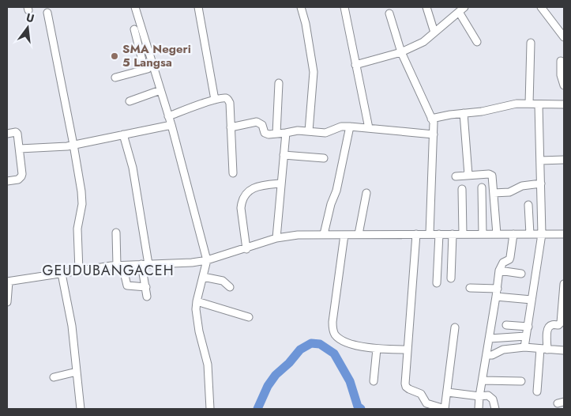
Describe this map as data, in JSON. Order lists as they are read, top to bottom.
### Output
{
  "districts": ["GEUDUBANGACEH"],
  "places": ["SMA Negeri 5 Langsa"],
  "north": "top"
}
